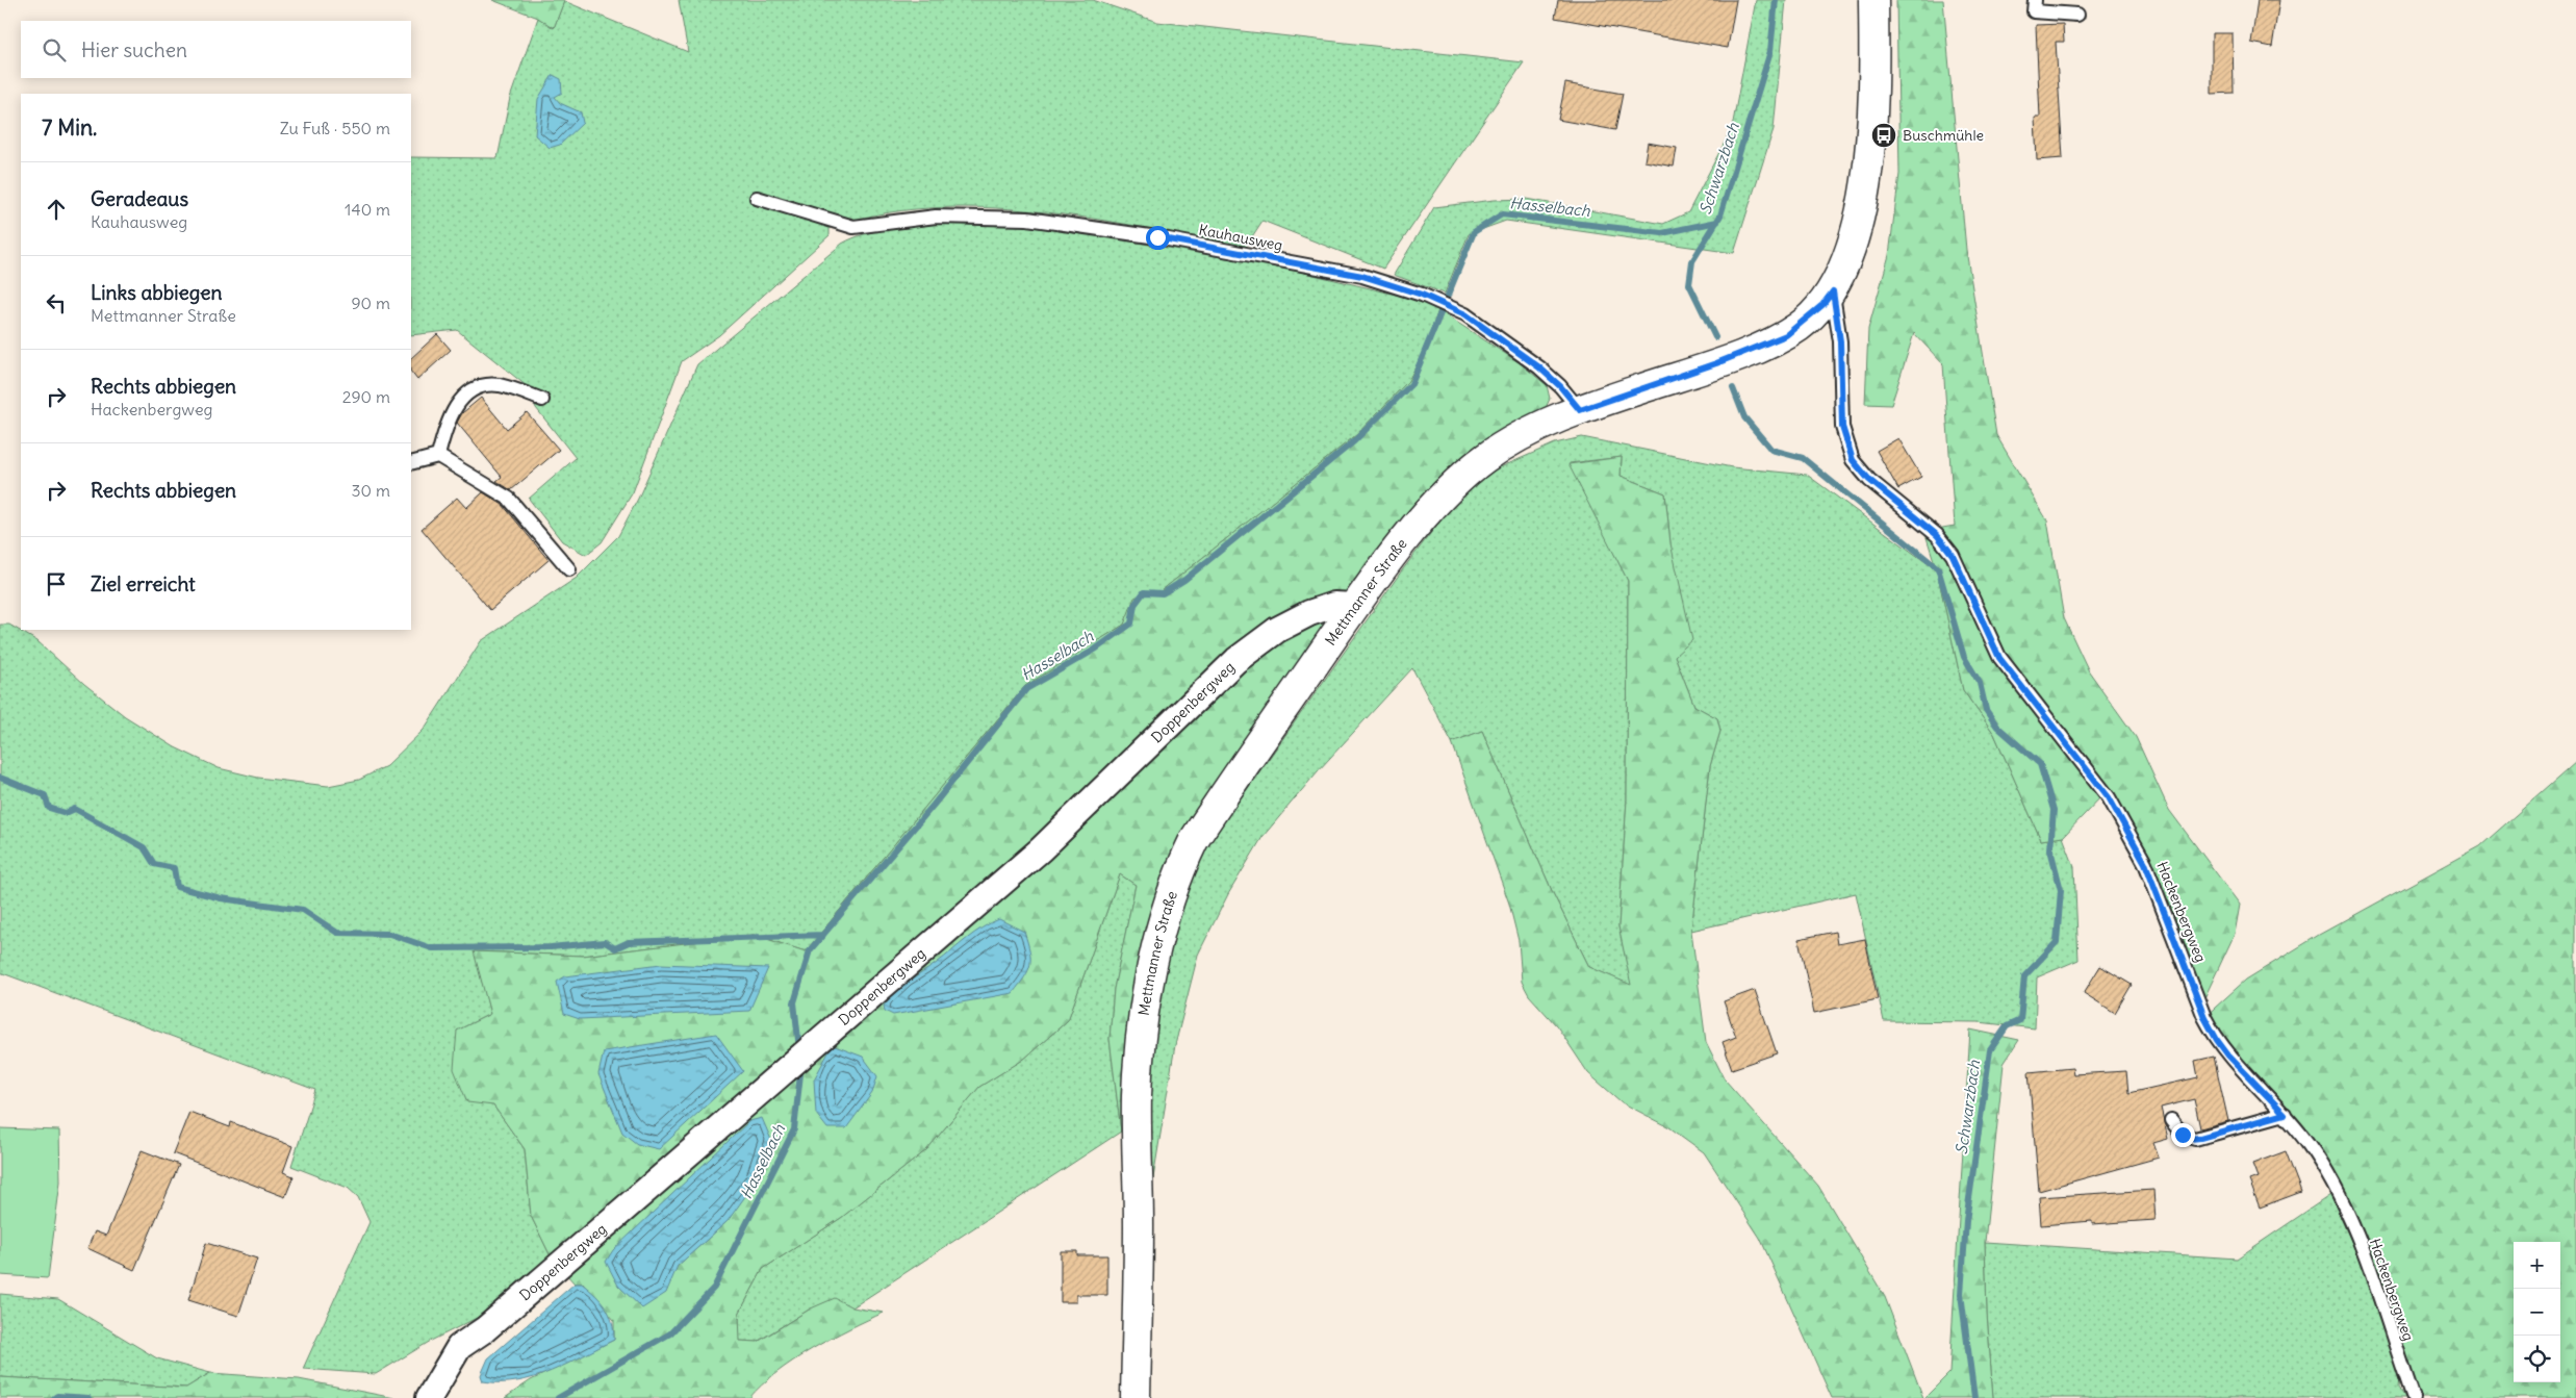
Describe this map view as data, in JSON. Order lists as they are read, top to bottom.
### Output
{
  "streets": {
    "main road": ["Mettmanner Straße"],
    "street": ["Doppenbergweg"],
    "lane": ["Kauhausweg", "Hackenbergweg"]
  },
  "crossings": [
    ["Kauhausweg", "Mettmanner Straße"],
    ["Mettmanner Straße", "Doppenbergweg"],
    ["Mettmanner Straße", "Hackenbergweg"]
  ],
  "water": ["Schwarzbach", "Hasselbach"],
  "places": {
    "bus stop": ["Buschmühle"]
  },
  "page": {
    "search": "Hier suchen",
    "heading": ["7 Min.", "Zu Fuß · 550 m"],
    "list": [
      ["Geradeaus", "Kauhausweg", "140 m"],
      ["Links abbiegen", "Mettmanner Straße", "90 m"],
      ["Rechts abbiegen", "Hackenbergweg", "290 m"],
      ["Rechts abbiegen", "30 m"],
      "Ziel erreicht"
    ],
    "map_buttons": ["+", "−"]
  }
}
